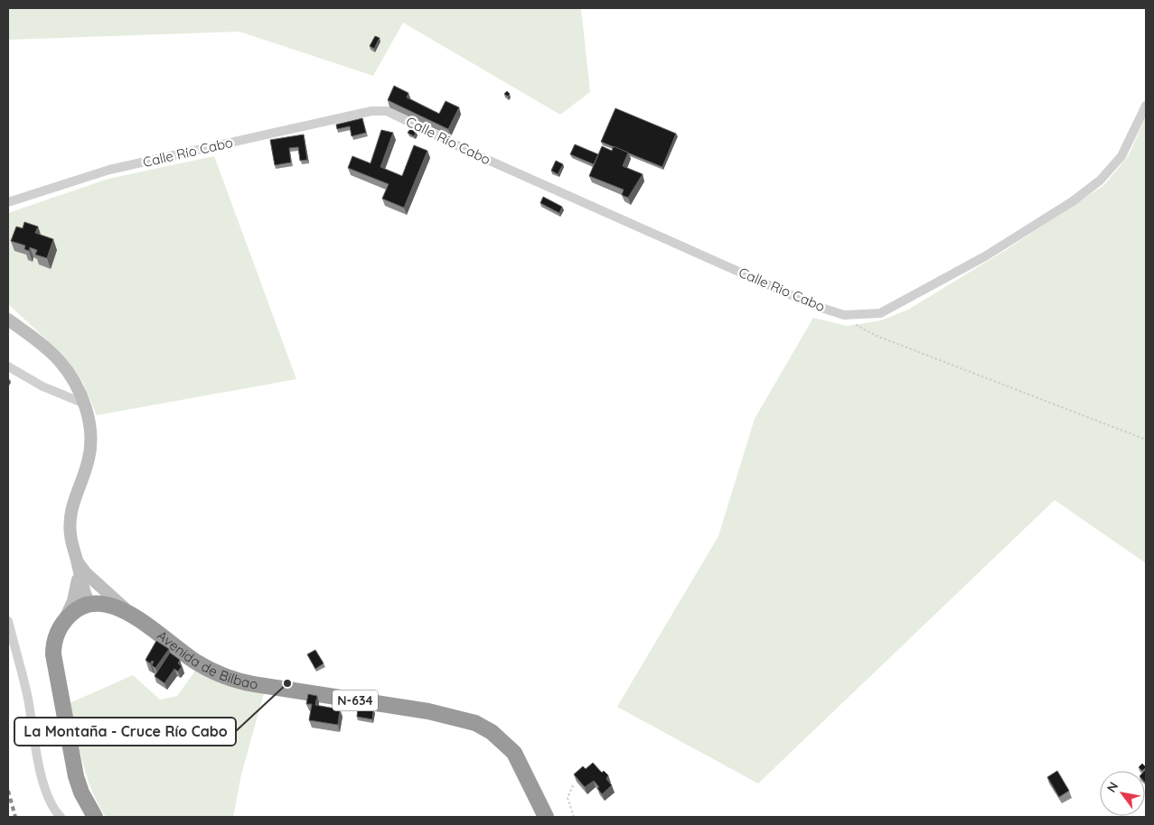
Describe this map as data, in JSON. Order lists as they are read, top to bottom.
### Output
{
  "streets": {
    "highway": ["Avenida de Bilbao", "N-634"],
    "street": ["Calle Rio Cabo", "Calle Río Cabo"]
  },
  "crossings": [
    ["Calle Rio Cabo", "Calle Río Cabo"]
  ],
  "places": ["La Montaña - Cruce Río Cabo"],
  "north": "top left"
}
